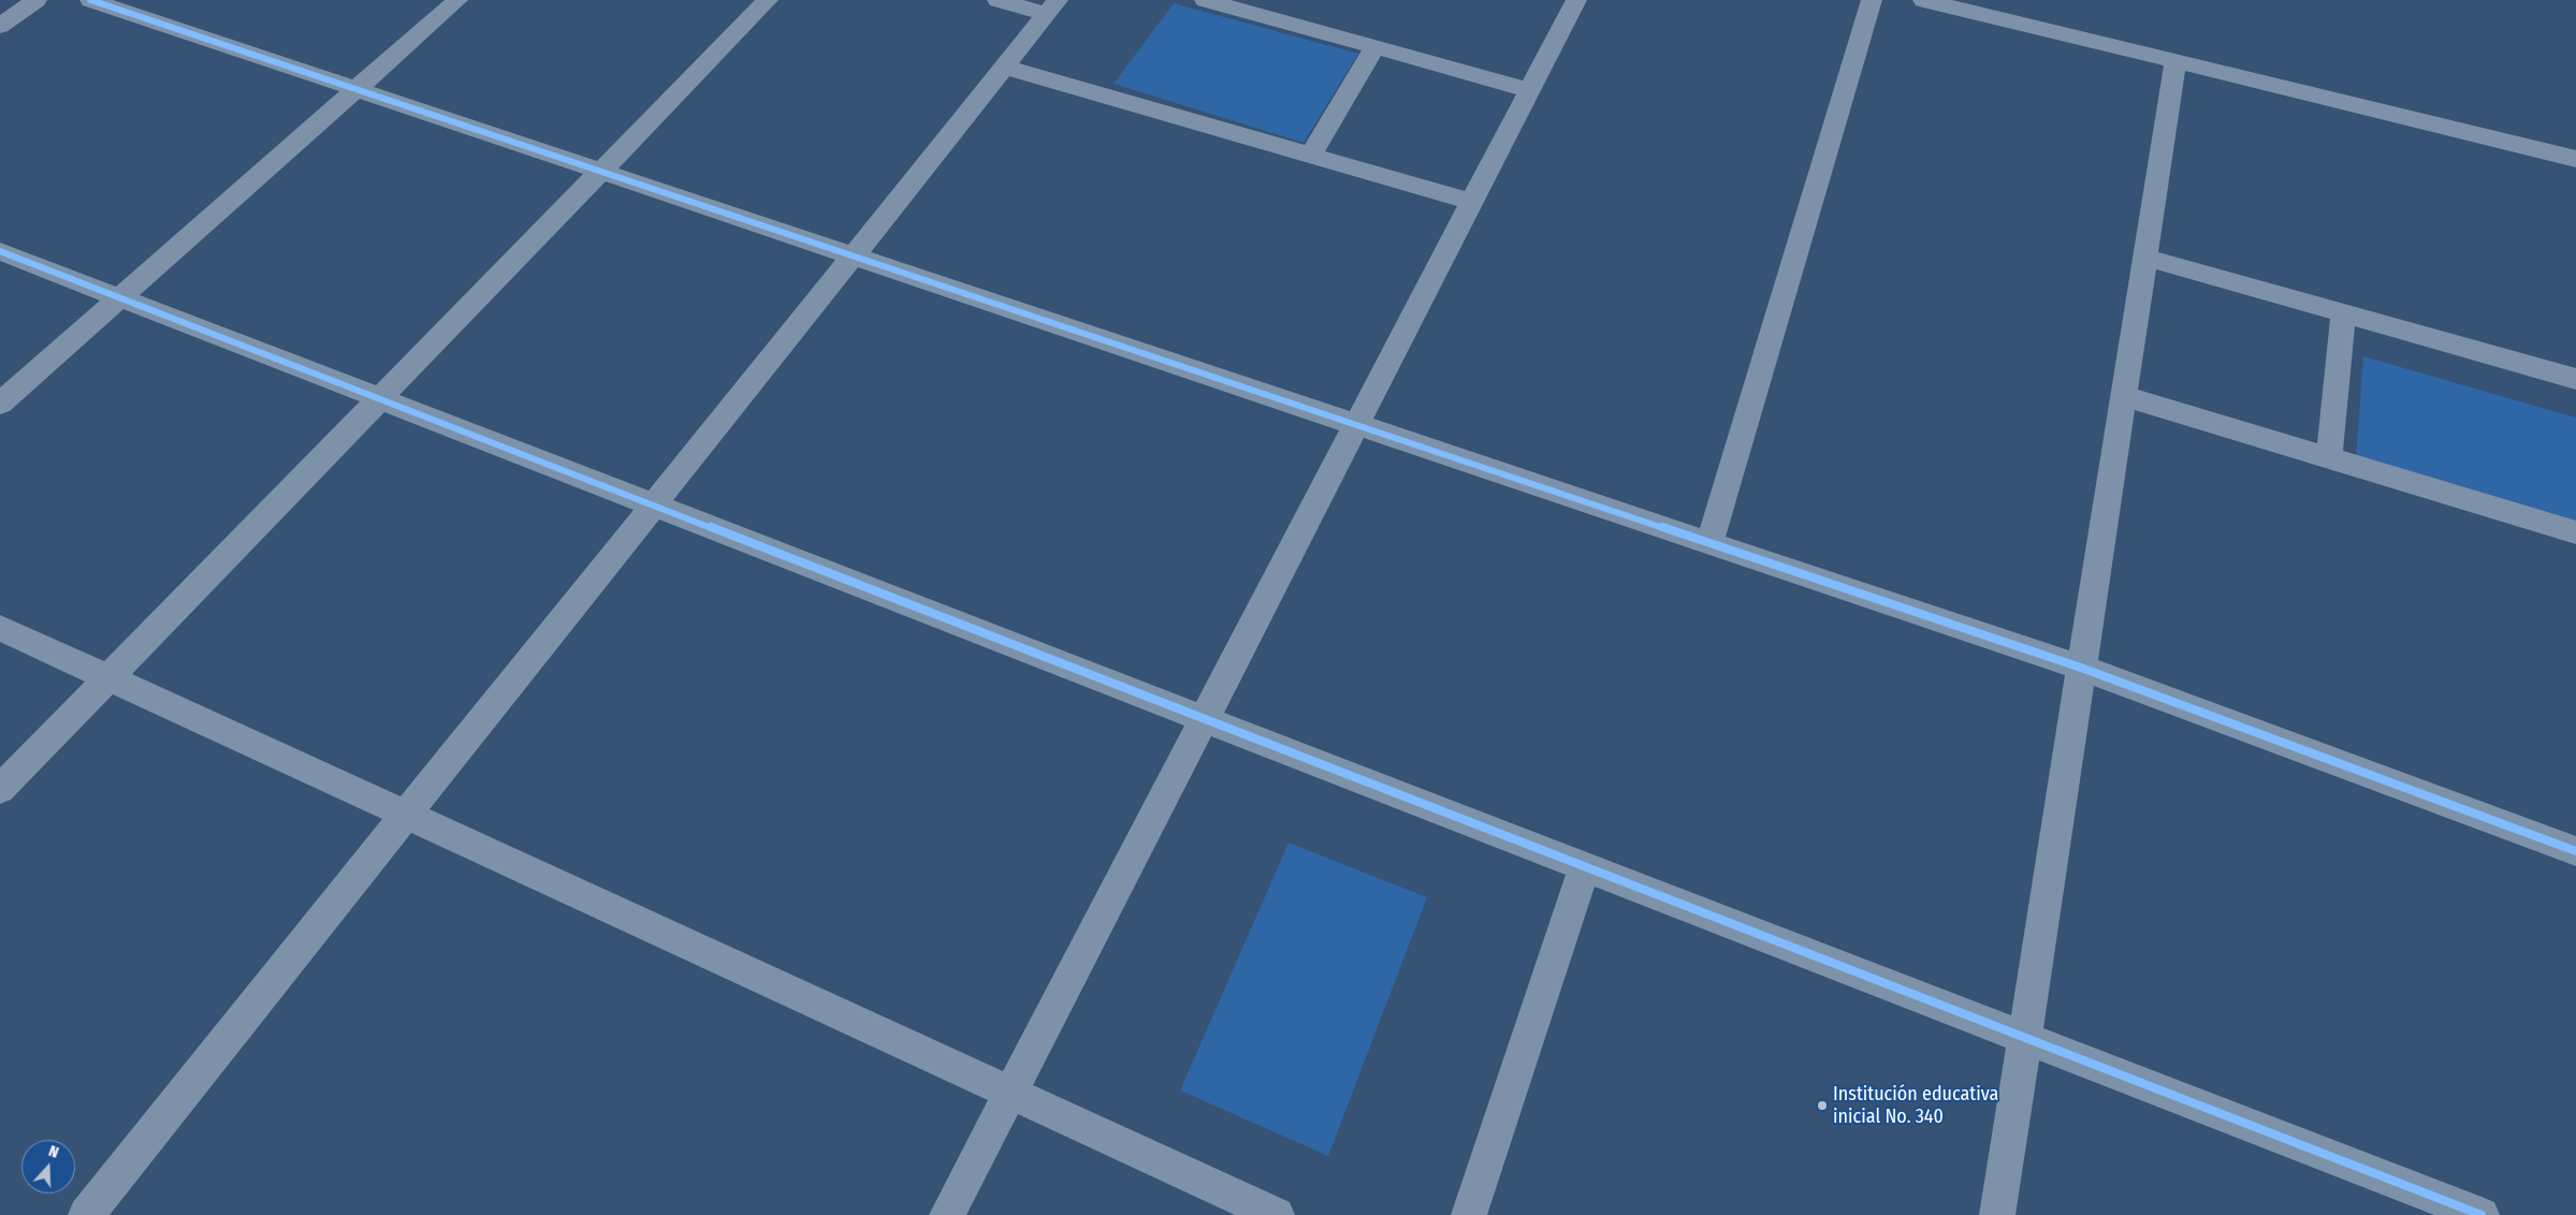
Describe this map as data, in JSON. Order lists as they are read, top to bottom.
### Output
{
  "places": ["Institución educativa inicial No. 340"],
  "north": "top"
}
